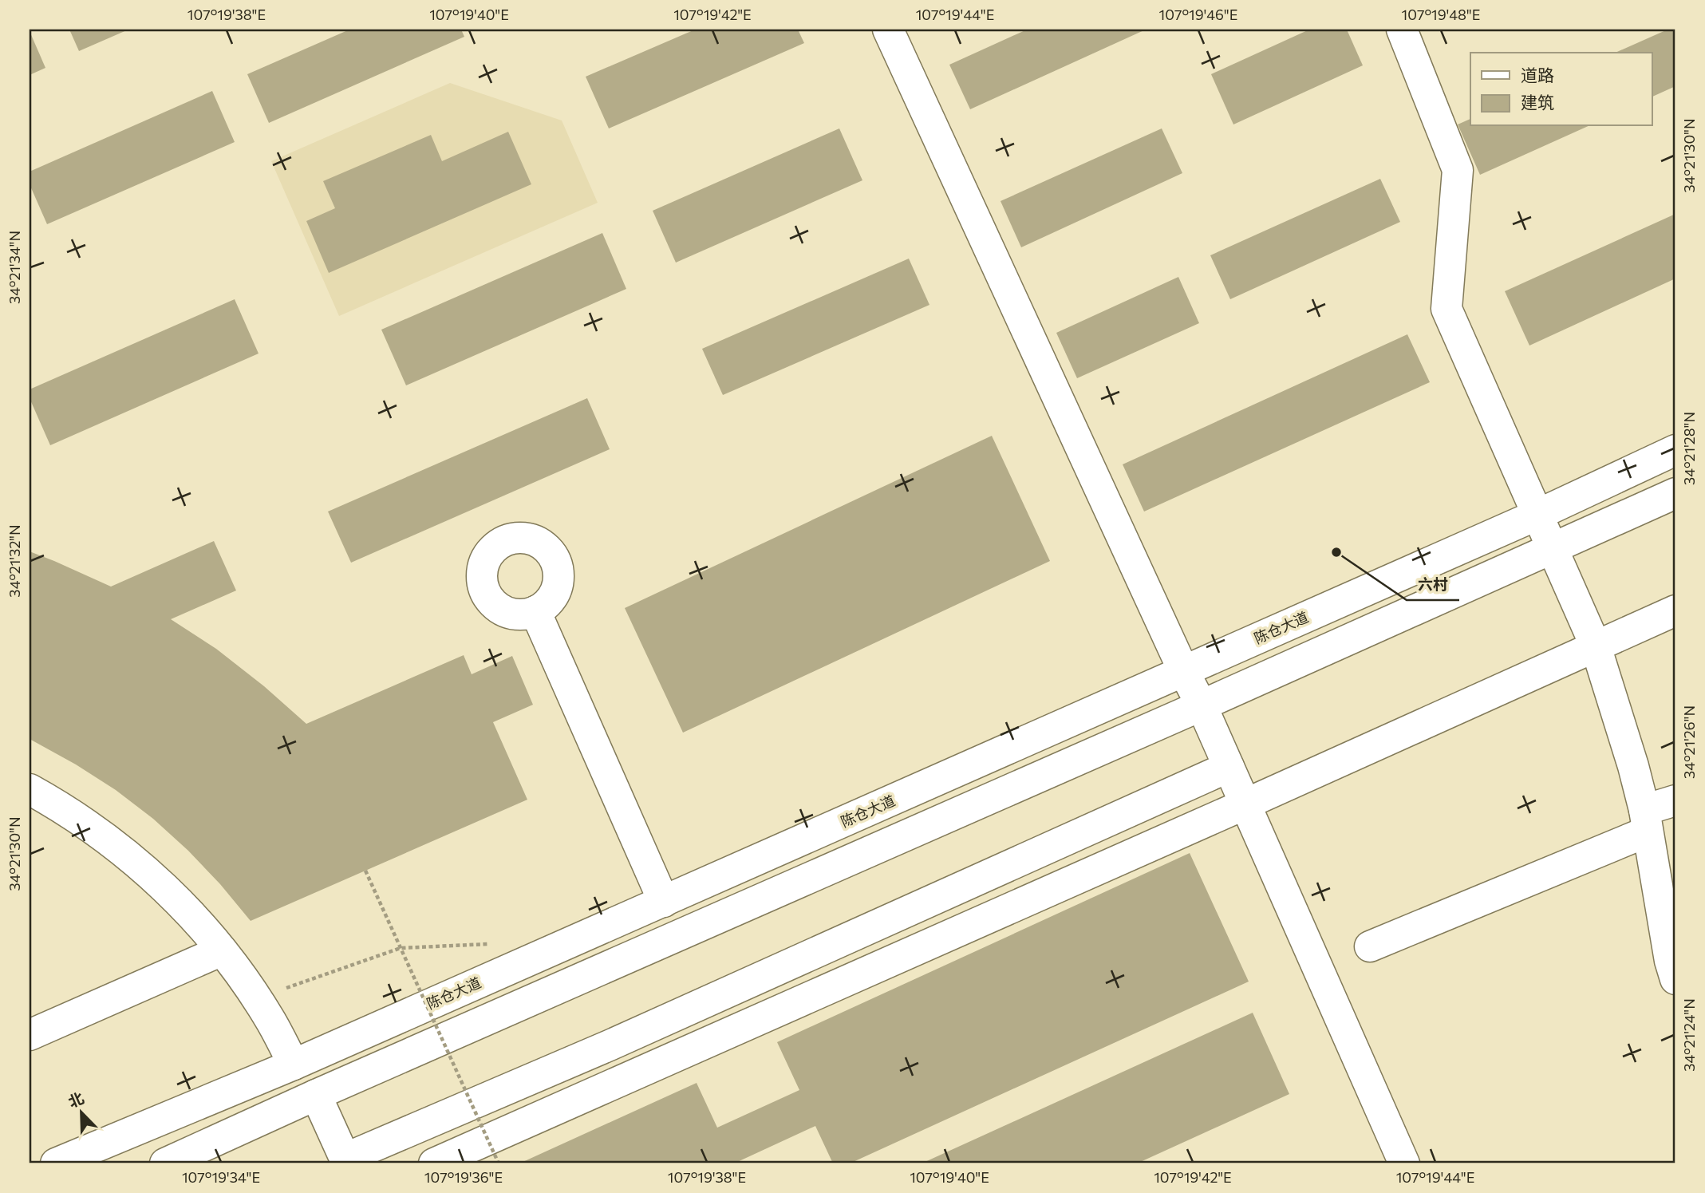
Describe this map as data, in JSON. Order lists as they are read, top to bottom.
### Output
{
  "streets": {
    "main road": ["陈仓大道"]
  },
  "places": ["六村"],
  "legend": ["道路", "建筑"],
  "north": "top left",
  "coordinates": [
    "107°19'38\"E",
    "107°19'40\"E",
    "107°19'42\"E",
    "107°19'44\"E",
    "107°19'46\"E",
    "107°19'48\"E",
    "34°21'30\"N",
    "34°21'34\"N",
    "34°21'28\"N",
    "34°21'32\"N",
    "34°21'26\"N",
    "34°21'24\"N",
    "107°19'34\"E",
    "107°19'36\"E"
  ]
}
